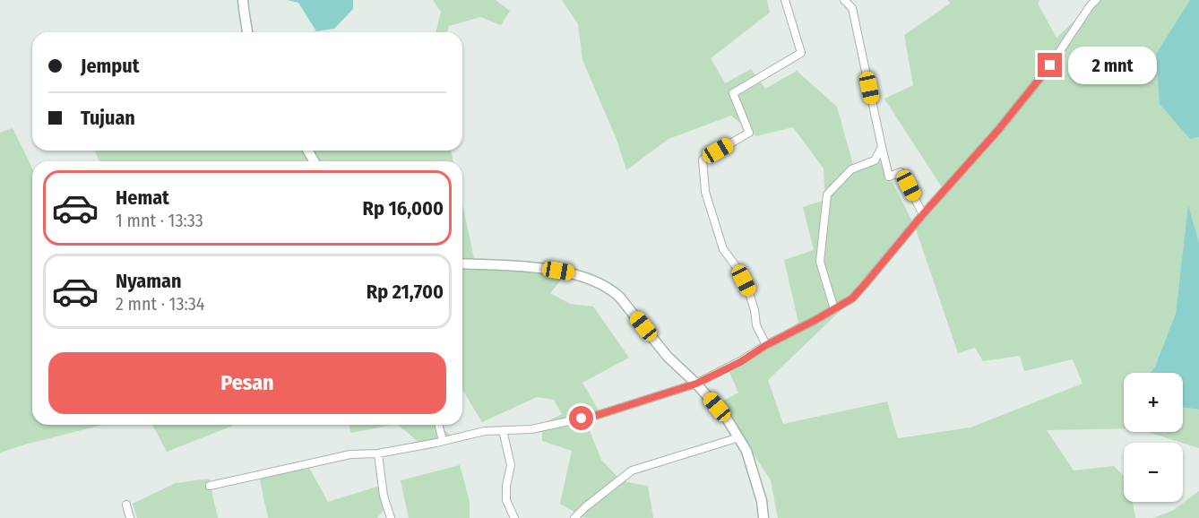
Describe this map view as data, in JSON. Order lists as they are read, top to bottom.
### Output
{
  "page": {
    "banner": ["Jemput", "Tujuan"],
    "bubble": "2 mnt",
    "list": [
      {
        "name": "Hemat",
        "note": "1 mnt · 13:33",
        "value": "Rp 16,000"
      },
      {
        "name": "Nyaman",
        "note": "2 mnt · 13:34",
        "value": "Rp 21,700"
      }
    ],
    "buttons": "Pesan",
    "map_buttons": ["+", "−"]
  }
}
